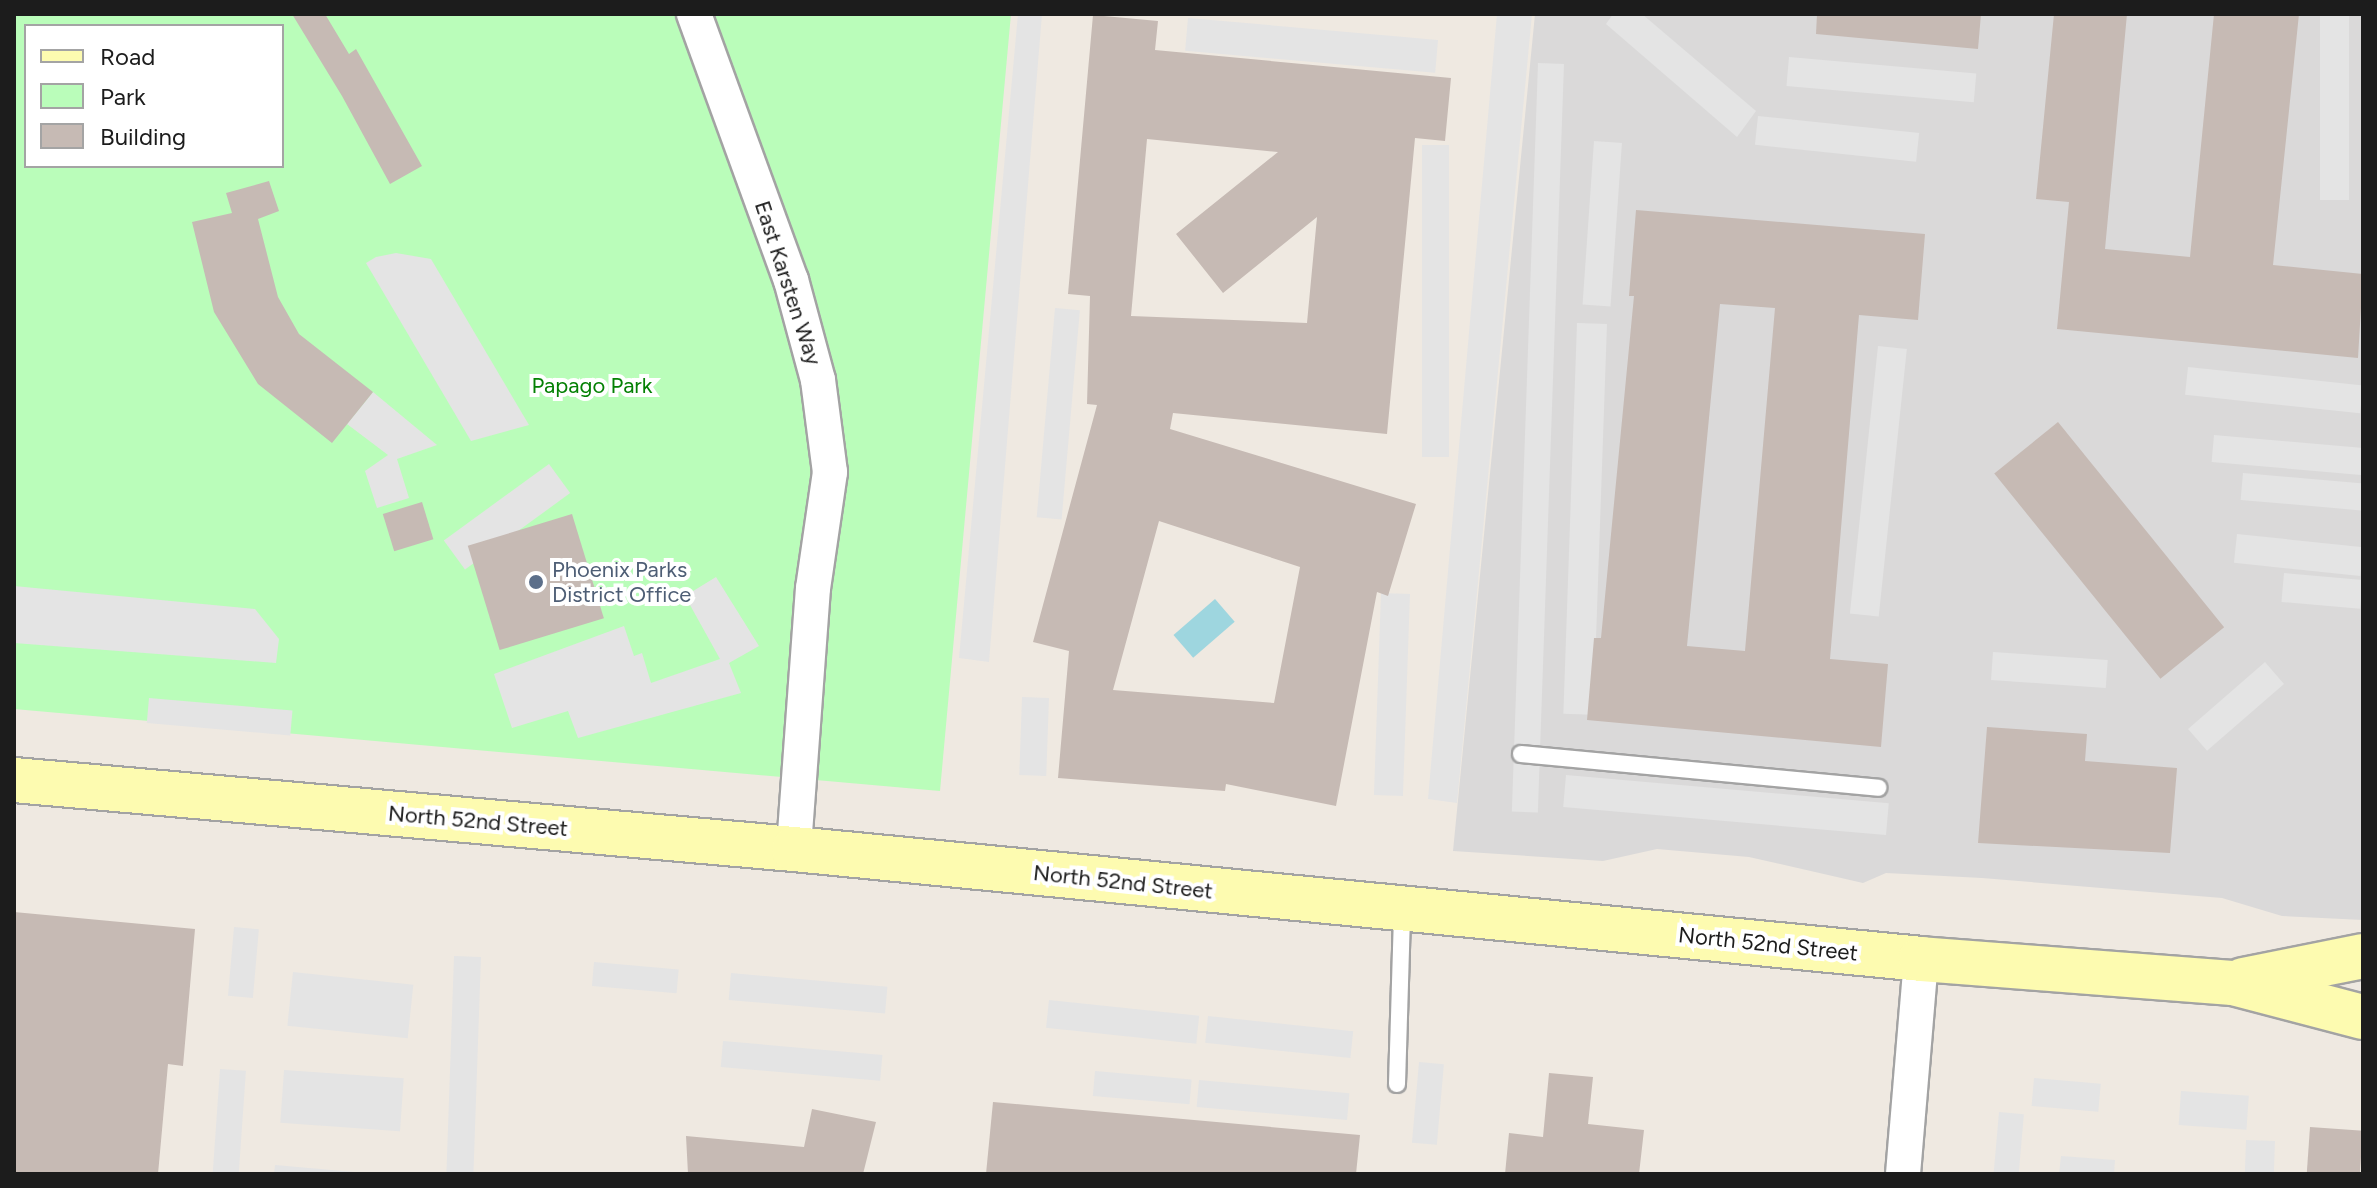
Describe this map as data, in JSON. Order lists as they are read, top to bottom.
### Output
{
  "streets": {
    "main road": ["North 52nd Street"],
    "street": ["East Karsten Way"]
  },
  "crossings": [
    ["East Karsten Way", "North 52nd Street"]
  ],
  "parks": ["Papago Park"],
  "places": ["Phoenix Parks District Office"],
  "legend": ["Road", "Park", "Building"]
}
